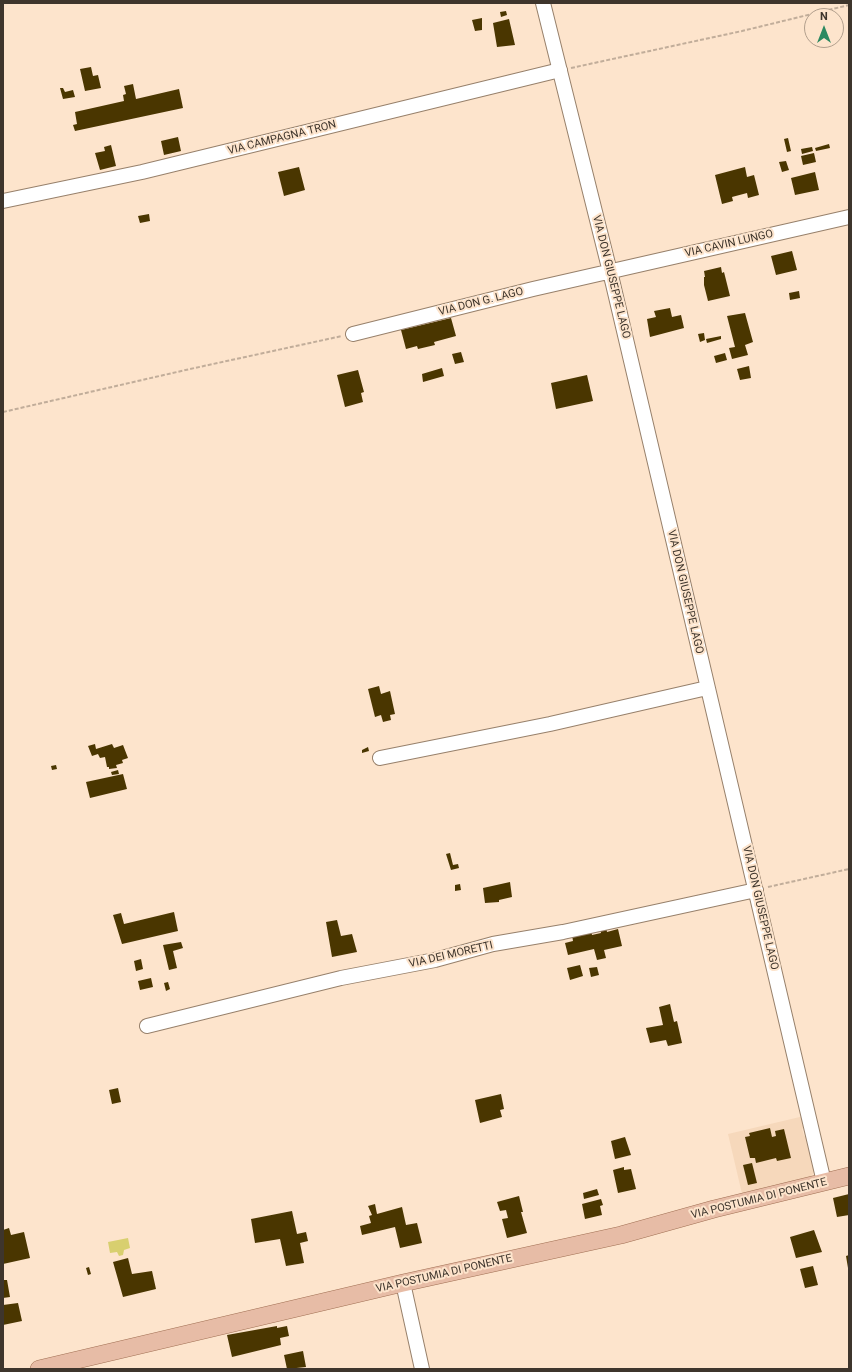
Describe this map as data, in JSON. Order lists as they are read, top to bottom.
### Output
{
  "streets": {
    "main road": ["VIA POSTUMIA DI PONENTE"],
    "street": [
      "VIA CAMPAGNA TRON",
      "VIA CAVIN LUNGO",
      "VIA DON GIUSEPPE LAGO",
      "VIA DON G. LAGO",
      "VIA DEI MORETTI"
    ]
  },
  "crossings": [
    ["VIA CAMPAGNA TRON", "VIA DON GIUSEPPE LAGO"],
    ["VIA CAVIN LUNGO", "VIA DON GIUSEPPE LAGO"],
    ["VIA CAVIN LUNGO", "VIA DON G. LAGO"],
    ["VIA DON GIUSEPPE LAGO", "VIA DON G. LAGO"],
    ["VIA DON GIUSEPPE LAGO", "VIA DEI MORETTI"],
    ["VIA DON GIUSEPPE LAGO", "VIA POSTUMIA DI PONENTE"]
  ],
  "north": "top"
}
